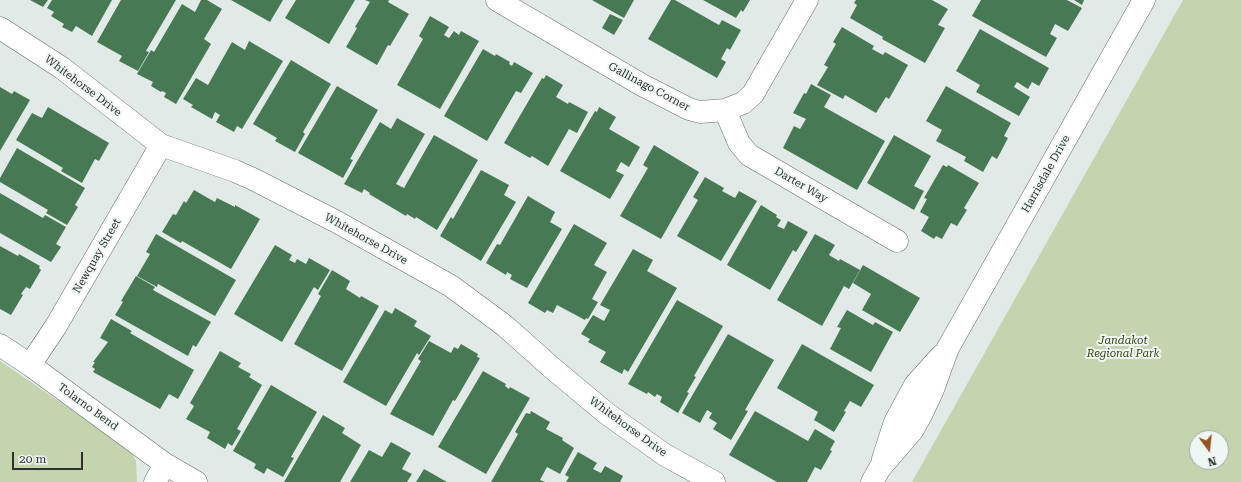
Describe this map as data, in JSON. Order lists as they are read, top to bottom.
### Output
{
  "streets": {
    "street": [
      "Whitehorse Drive",
      "Gallinago Corner",
      "Harrisdale Drive",
      "Darter Way",
      "Newquay Street",
      "Tolarno Bend"
    ]
  },
  "crossings": [
    ["Whitehorse Drive", "Newquay Street"],
    ["Gallinago Corner", "Darter Way"],
    ["Newquay Street", "Tolarno Bend"]
  ],
  "parks": ["Jandakot Regional Park"],
  "scale_bar": "20 m",
  "north": "bottom"
}
